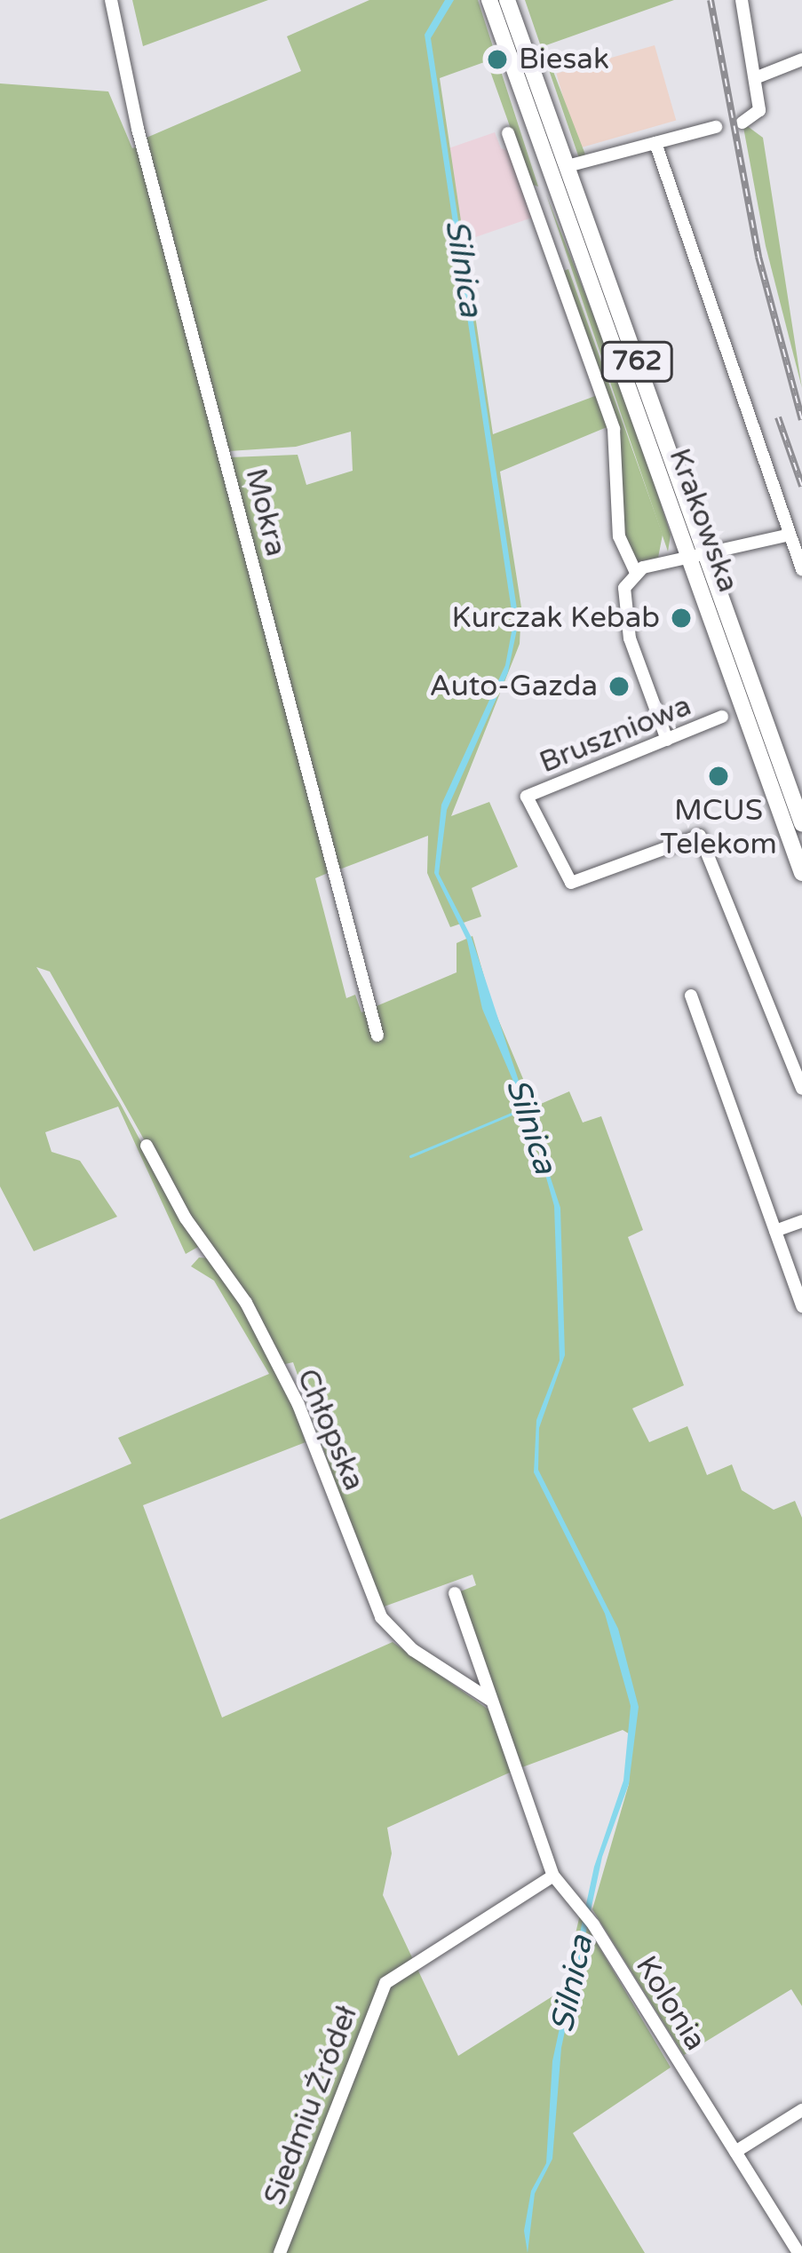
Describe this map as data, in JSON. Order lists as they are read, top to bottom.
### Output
{
  "streets": {
    "main road": ["762", "Krakowska"],
    "street": [
      "Mokra",
      "Bruszniowa",
      "Chłopska",
      "Kolonia",
      "Siedmiu Źródeł"
    ]
  },
  "crossings": [
    ["Chłopska", "Kolonia"],
    ["Kolonia", "Siedmiu Źródeł"]
  ],
  "water": ["Silnica"],
  "places": [
    "Biesak",
    "Kurczak Kebab",
    "Auto-Gazda",
    "MCUS Telekom"
  ]
}
